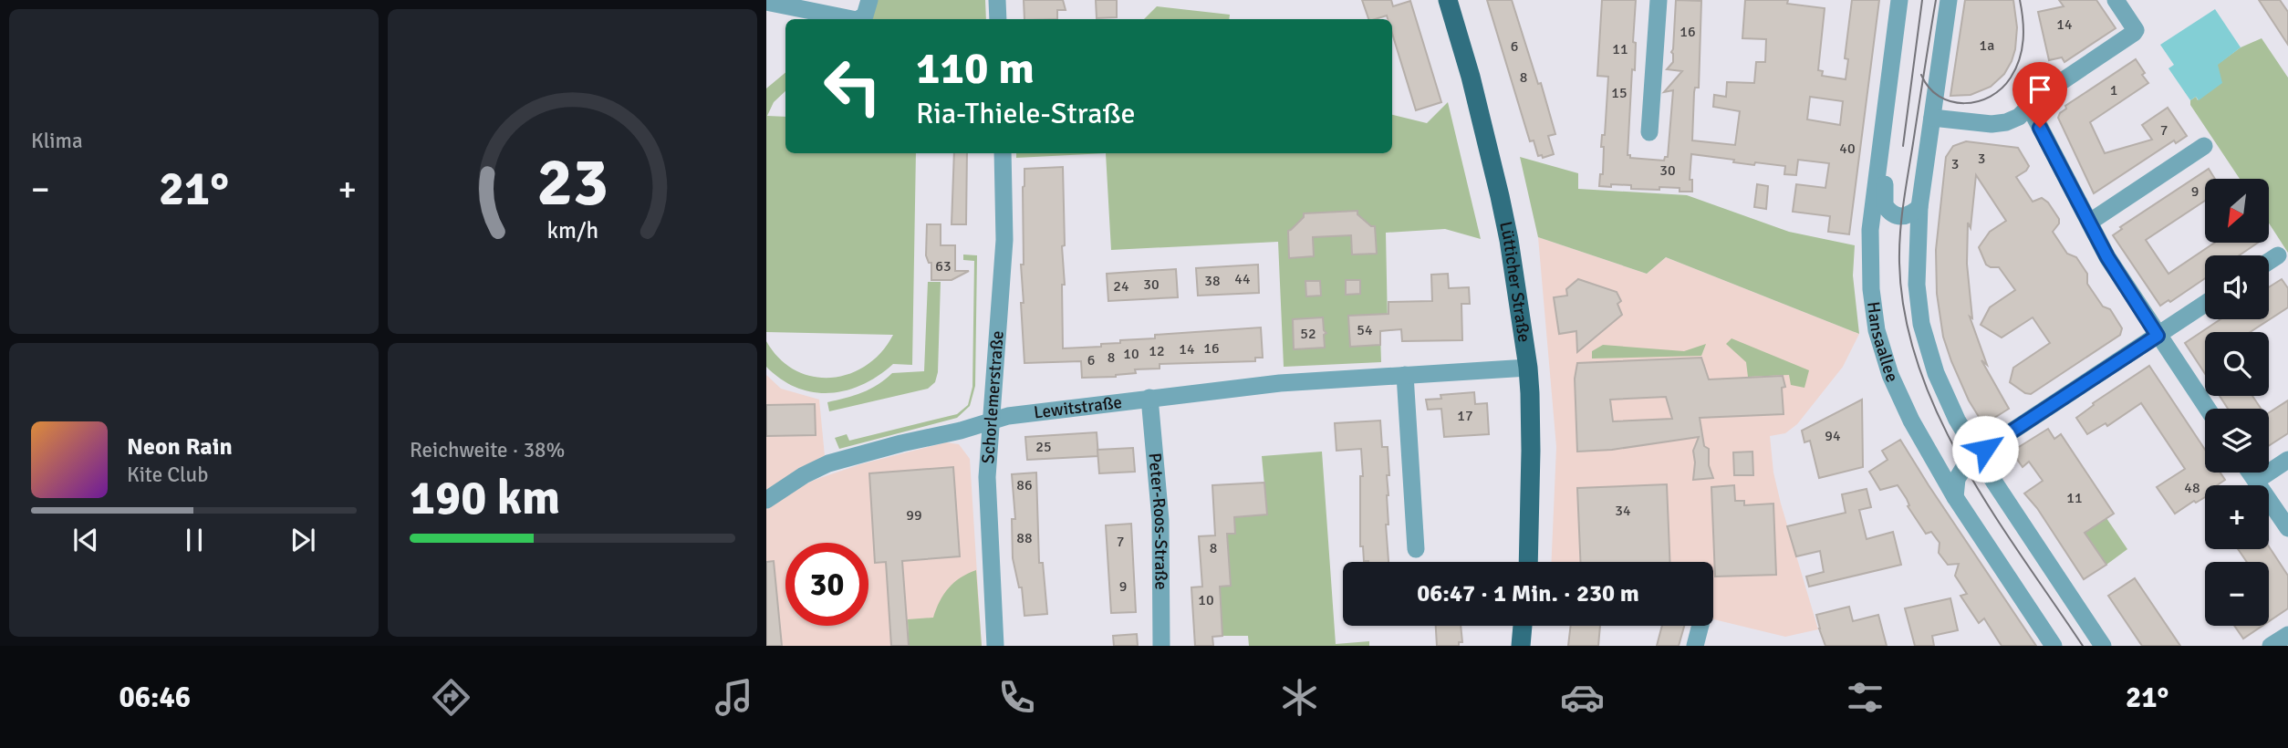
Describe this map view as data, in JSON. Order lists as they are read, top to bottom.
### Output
{
  "streets": {
    "main road": ["Lütticher Straße"],
    "street": [
      "Hansaallee",
      "Schorlemerstraße",
      "Lewitstraße",
      "Peter-Roos-Straße"
    ]
  },
  "crossings": [
    ["Lütticher Straße", "Lewitstraße"],
    ["Schorlemerstraße", "Lewitstraße"],
    ["Lewitstraße", "Peter-Roos-Straße"]
  ],
  "house_numbers": [
    "14",
    "16",
    "1a",
    "6",
    "11",
    "8",
    "1",
    "15",
    "7",
    "40",
    "3",
    "3",
    "30",
    "9",
    "63",
    "44",
    "38",
    "30",
    "24",
    "54",
    "52",
    "16",
    "14",
    "12",
    "10",
    "8",
    "6",
    "17",
    "94",
    "25",
    "86",
    "48",
    "11",
    "34",
    "99",
    "88",
    "7",
    "8",
    "9",
    "10"
  ],
  "north": "bottom left",
  "page": {
    "tile": [
      "Klima",
      ["Reichweite · 38%", "190 km"]
    ],
    "turn": ["110 m", "Ria-Thiele-Straße"],
    "heat": ["−", "21°", "+"],
    "map_buttons": ["+", "−"],
    "song": ["Neon Rain", "Kite Club"],
    "limit": "30",
    "trip": "06:47 · 1 Min. · 230 m",
    "tabs": ["06:46", "21°"],
    "gauge": ["23", "km/h"]
  }
}
